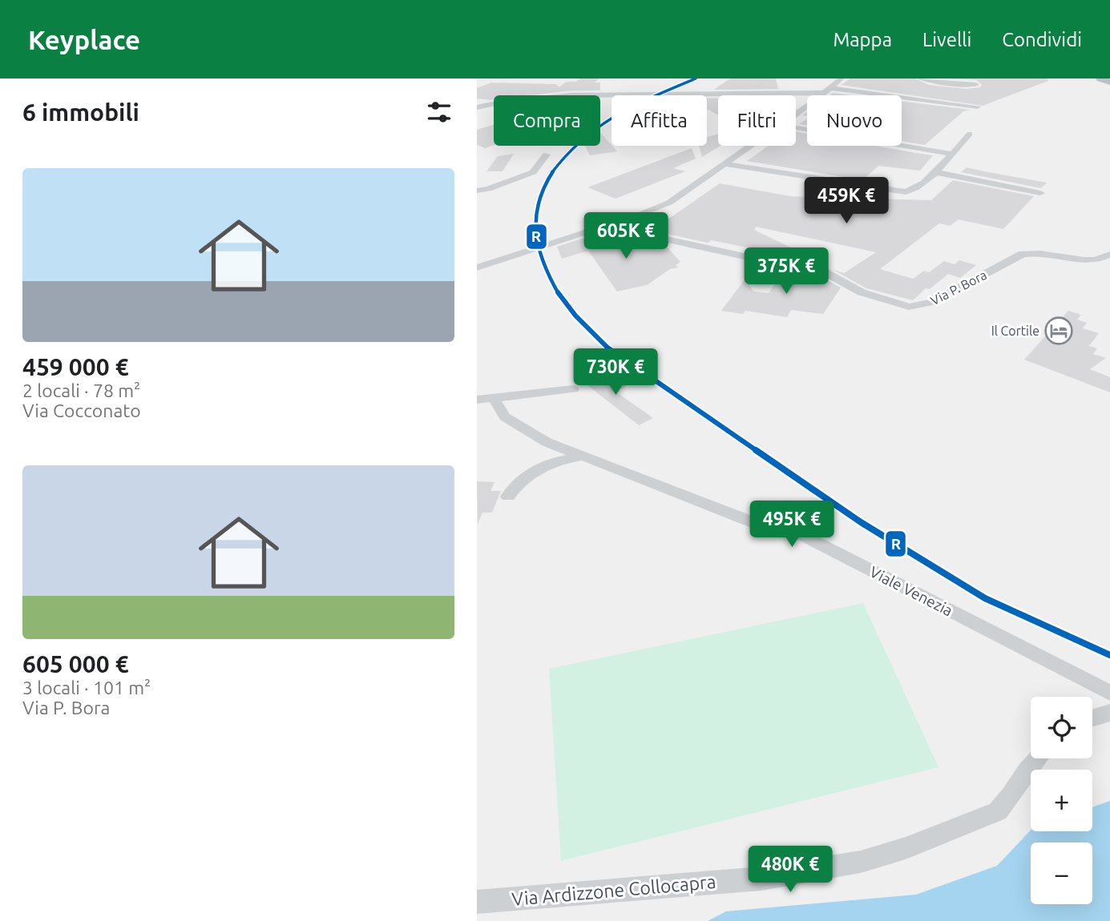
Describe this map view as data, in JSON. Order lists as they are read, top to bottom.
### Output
{
  "streets": {
    "street": ["Via P. Bora", "Viale Venezia", "Via Ardizzone Collocapra"]
  },
  "places": {
    "hotel": ["Il Cortile"]
  },
  "lines": ["transit line R"],
  "page": {
    "header": "Keyplace",
    "nav": ["Mappa", "Livelli", "Condividi"],
    "heading": "6 immobili",
    "chip": [
      "Compra",
      "Affitta",
      "Filtri",
      "Nuovo"
    ],
    "list": [
      {
        "name": "459 000 €",
        "note": "2 locali · 78 m² · Via Cocconato"
      },
      {
        "name": "605 000 €",
        "note": "3 locali · 101 m² · Via P. Bora"
      }
    ],
    "price": [
      "459K €",
      "605K €",
      "375K €",
      "730K €",
      "495K €",
      "480K €"
    ],
    "map_buttons": ["+", "−"]
  }
}
